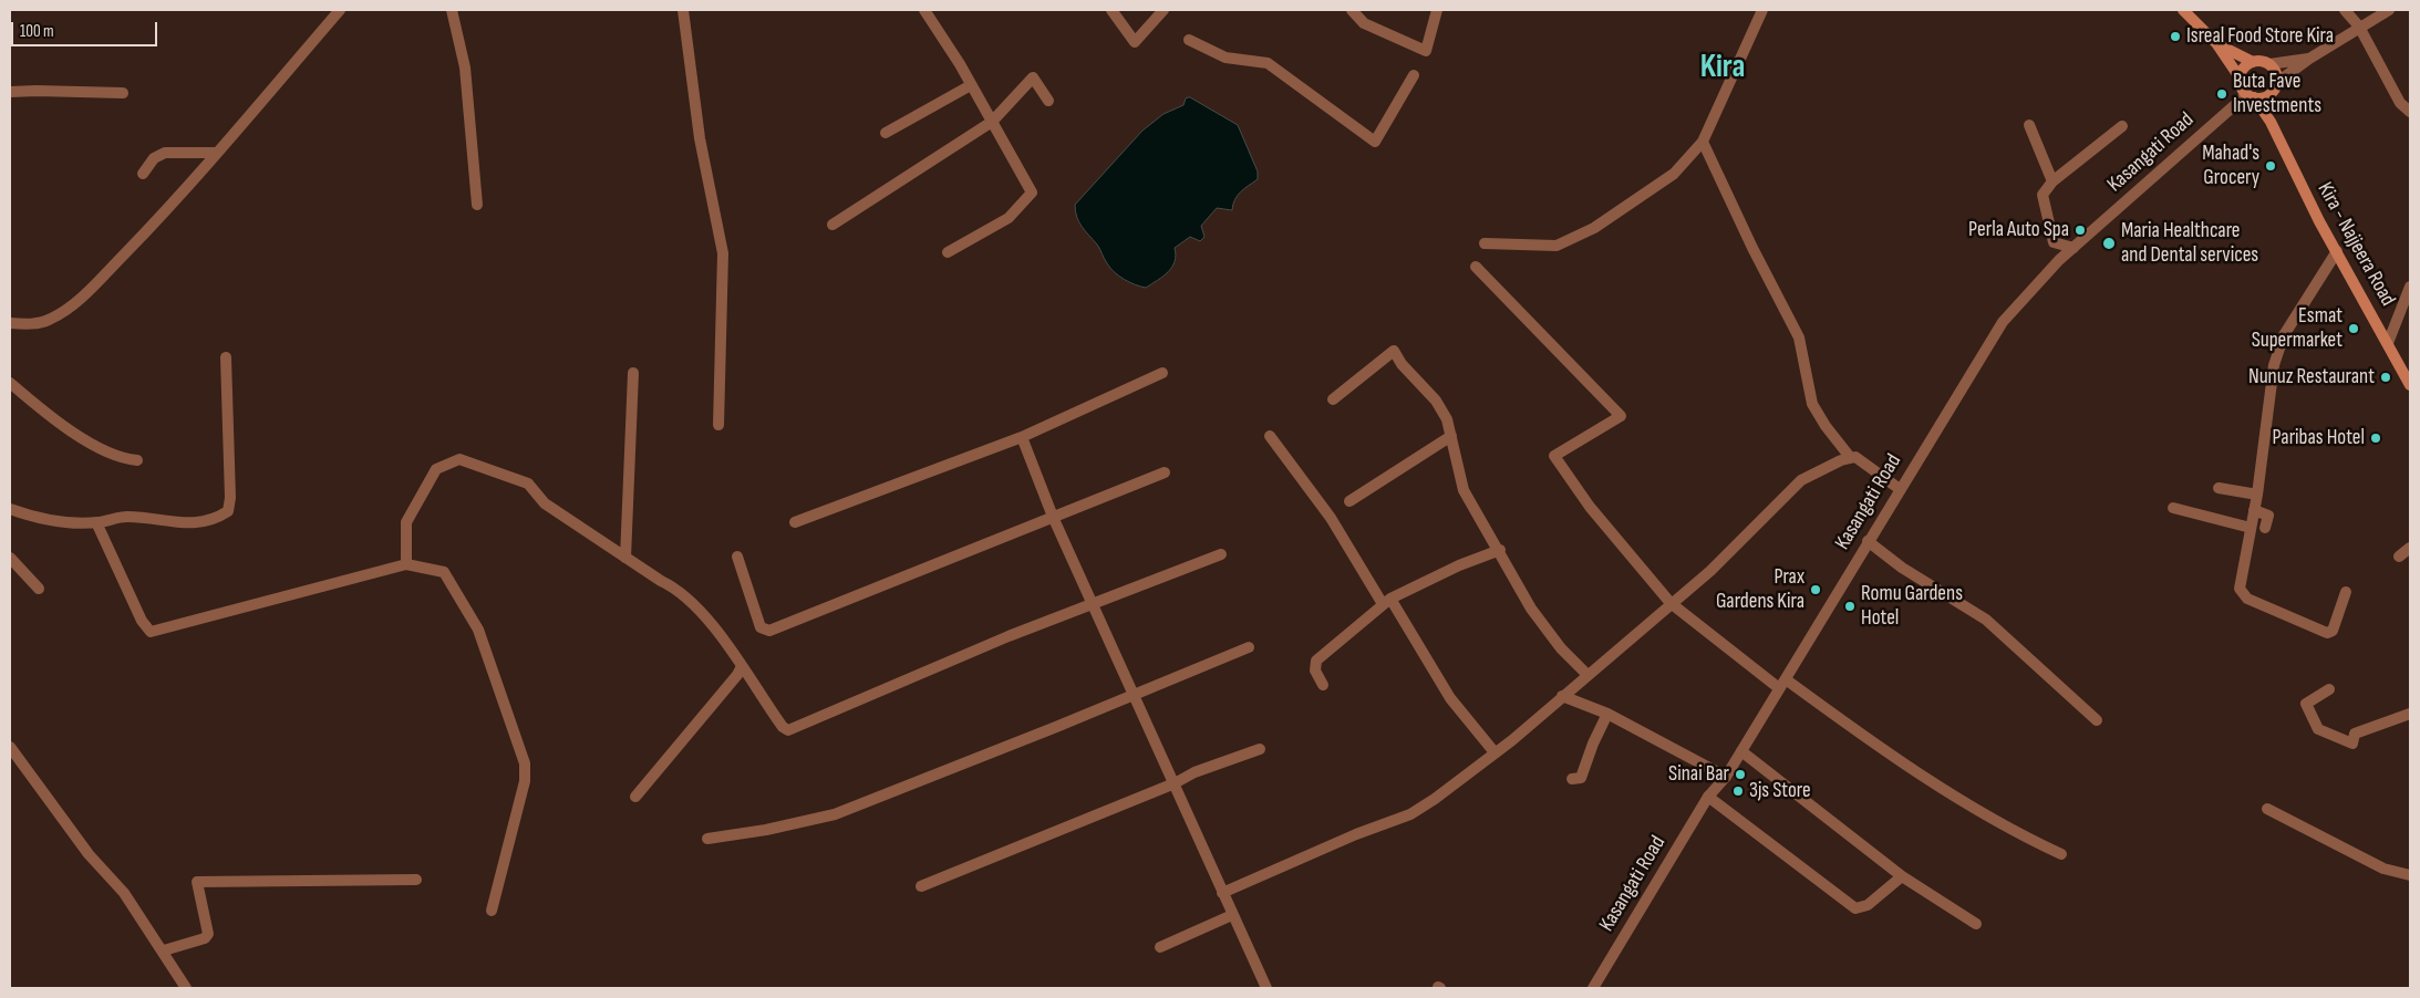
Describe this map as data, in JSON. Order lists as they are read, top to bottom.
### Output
{
  "streets": {
    "main road": ["Kira - Najjeera Road"],
    "street": ["Kasangati Road"]
  },
  "crossings": [
    ["Kasangati Road", "Kira - Najjeera Road"]
  ],
  "districts": ["Kira"],
  "places": [
    "Isreal Food Store Kira",
    "Buta Fave Investments",
    "Mahad's Grocery",
    "Perla Auto Spa",
    "Maria Healthcare and Dental services",
    "Esmat Supermarket",
    "Nunuz Restaurant",
    "Paribas Hotel",
    "Prax Gardens Kira",
    "Romu Gardens Hotel",
    "Sinai Bar",
    "3js Store"
  ],
  "scale_bar": "100 m"
}
